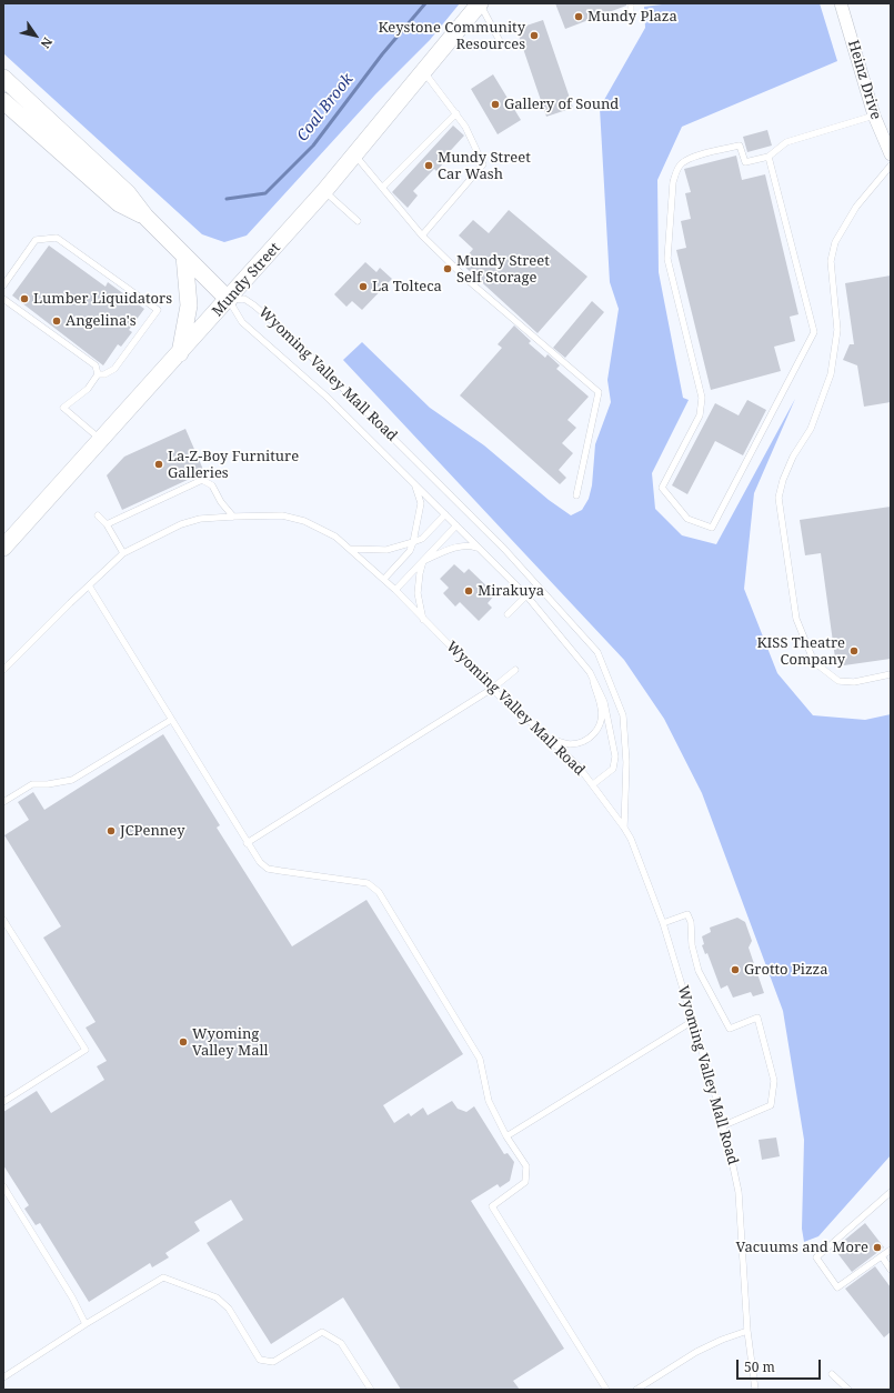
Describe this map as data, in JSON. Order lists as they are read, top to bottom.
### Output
{
  "streets": {
    "main road": ["Mundy Street"],
    "street": ["Heinz Drive"],
    "lane": ["Wyoming Valley Mall Road"]
  },
  "crossings": [
    ["Mundy Street", "Wyoming Valley Mall Road"]
  ],
  "water": ["Coal Brook"],
  "places": [
    "Mundy Plaza",
    "Keystone Community Resources",
    "Gallery of Sound",
    "Mundy Street Car Wash",
    "Mundy Street Self Storage",
    "La Tolteca",
    "Lumber Liquidators",
    "Angelina's",
    "La-Z-Boy Furniture Galleries",
    "Mirakuya",
    "KISS Theatre Company",
    "JCPenney",
    "Grotto Pizza",
    "Wyoming Valley Mall",
    "Vacuums and More"
  ],
  "scale_bar": "50 m",
  "north": "bottom right"
}
